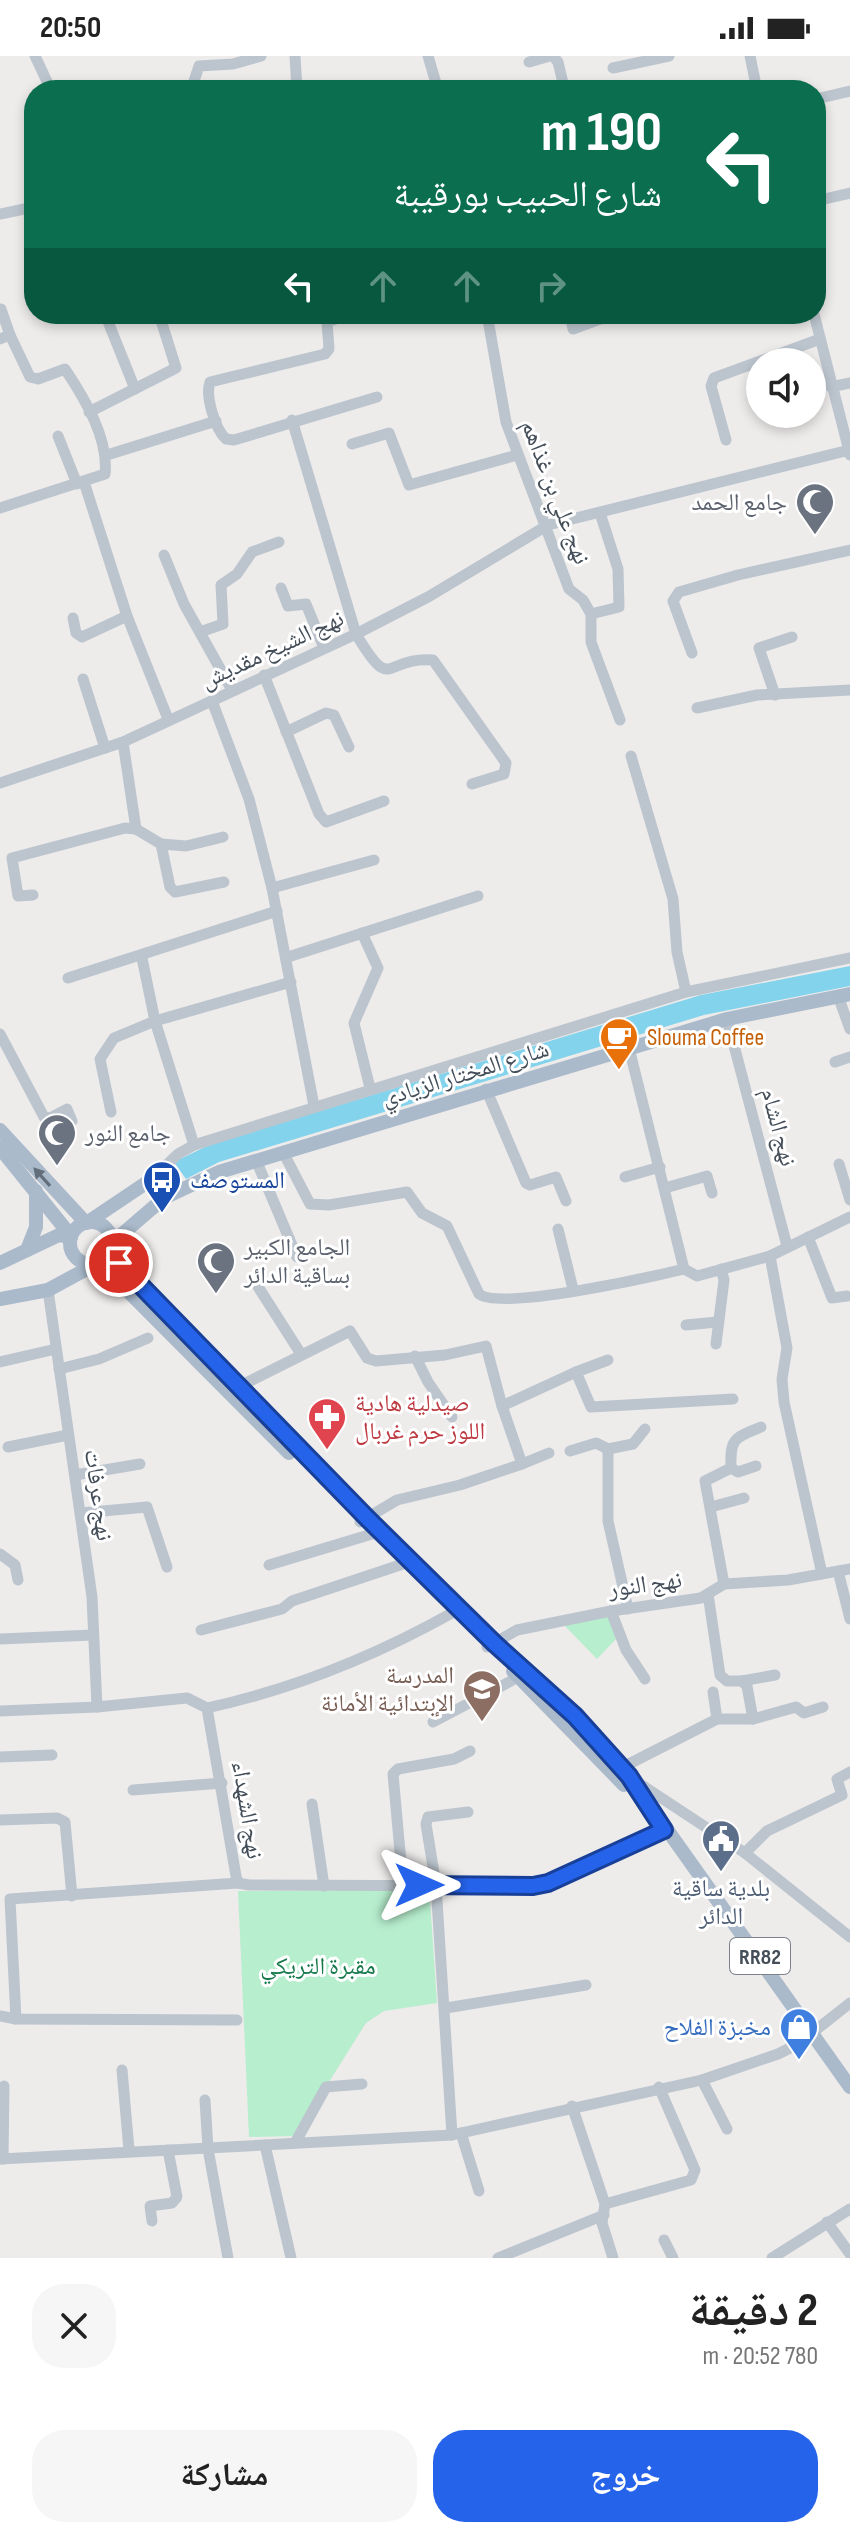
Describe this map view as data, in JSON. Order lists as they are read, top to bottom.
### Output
{
  "streets": {
    "main road": ["شارع المختار الزيادي", "RR82"],
    "street": [
      "نهج علي بن غذاهم",
      "نهج الشيخ مقديش",
      "نهج الشام",
      "نهج عرفات",
      "نهج النور",
      "نهج الشهداء"
    ]
  },
  "crossings": [
    ["نهج علي بن غذاهم", "نهج الشيخ مقديش"],
    ["شارع المختار الزيادي", "نهج الشام"],
    ["شارع المختار الزيادي", "RR82"],
    ["نهج النور", "RR82"],
    ["نهج الشهداء", "RR82"]
  ],
  "parks": ["مقبرة التريكي"],
  "places": {
    "mosque": ["جامع الحمد", "جامع النور", "الجامع الكبير بساقية الدائر"],
    "cafe": ["Slouma Coffee"],
    "bus stop": ["المستوصف"],
    "pharmacy": ["صيدلية هادية اللوز حرم غربال"],
    "school or university": ["المدرسة الإبتدائية الأمانة"],
    "public building": ["بلدية ساقية الدائر"],
    "shop": ["مخبزة الفلاح"]
  },
  "page": {
    "status": "20:50",
    "turn": ["190 m", "شارع الحبيب بورقيبة"],
    "heading": ["2 دقيقة", "780 m · 20:52"],
    "buttons": ["خروج", "مشاركة"]
  }
}
